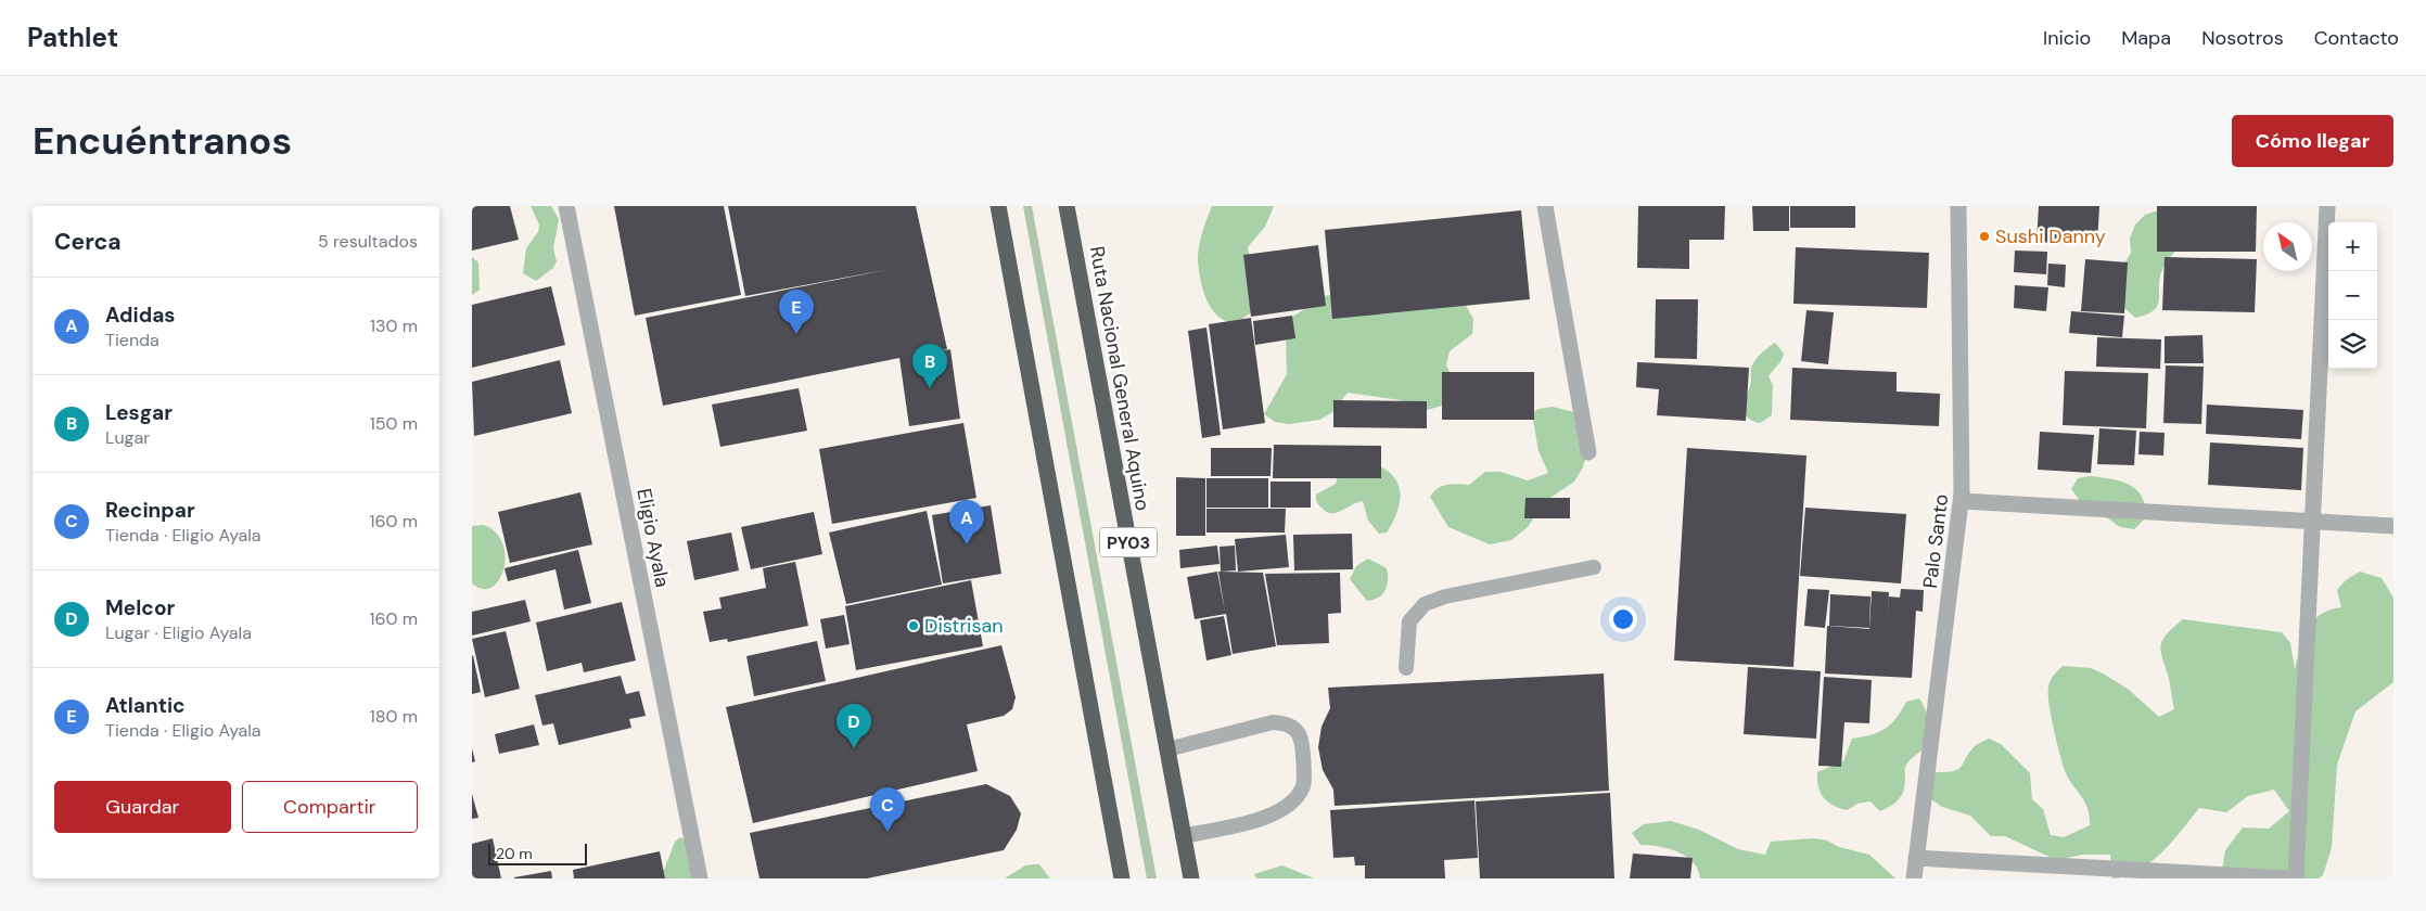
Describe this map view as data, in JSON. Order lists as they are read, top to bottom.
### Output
{
  "streets": {
    "highway": ["Ruta Nacional General Aquino", "PY03"],
    "street": ["Eligio Ayala", "Palo Santo"]
  },
  "places": ["Sushi Danny", "Distrisan"],
  "scale_bar": "20 m",
  "north": "top left",
  "page": {
    "header": "Pathlet",
    "nav": [
      "Inicio",
      "Mapa",
      "Nosotros",
      "Contacto"
    ],
    "buttons": [
      "Cómo llegar",
      ["Guardar", "Compartir"]
    ],
    "title": "Encuéntranos",
    "heading": ["Cerca", "5 resultados"],
    "map_buttons": ["+", "−"],
    "list": [
      {
        "mark": "A",
        "name": "Adidas",
        "note": "Tienda",
        "value": "130 m"
      },
      {
        "mark": "B",
        "name": "Lesgar",
        "note": "Lugar",
        "value": "150 m"
      },
      {
        "mark": "C",
        "name": "Recinpar",
        "note": "Tienda · Eligio Ayala",
        "value": "160 m"
      },
      {
        "mark": "D",
        "name": "Melcor",
        "note": "Lugar · Eligio Ayala",
        "value": "160 m"
      },
      {
        "mark": "E",
        "name": "Atlantic",
        "note": "Tienda · Eligio Ayala",
        "value": "180 m"
      }
    ],
    "pins": [
      "E",
      "B",
      "A",
      "D",
      "C"
    ],
    "scale": "20 m"
  }
}
